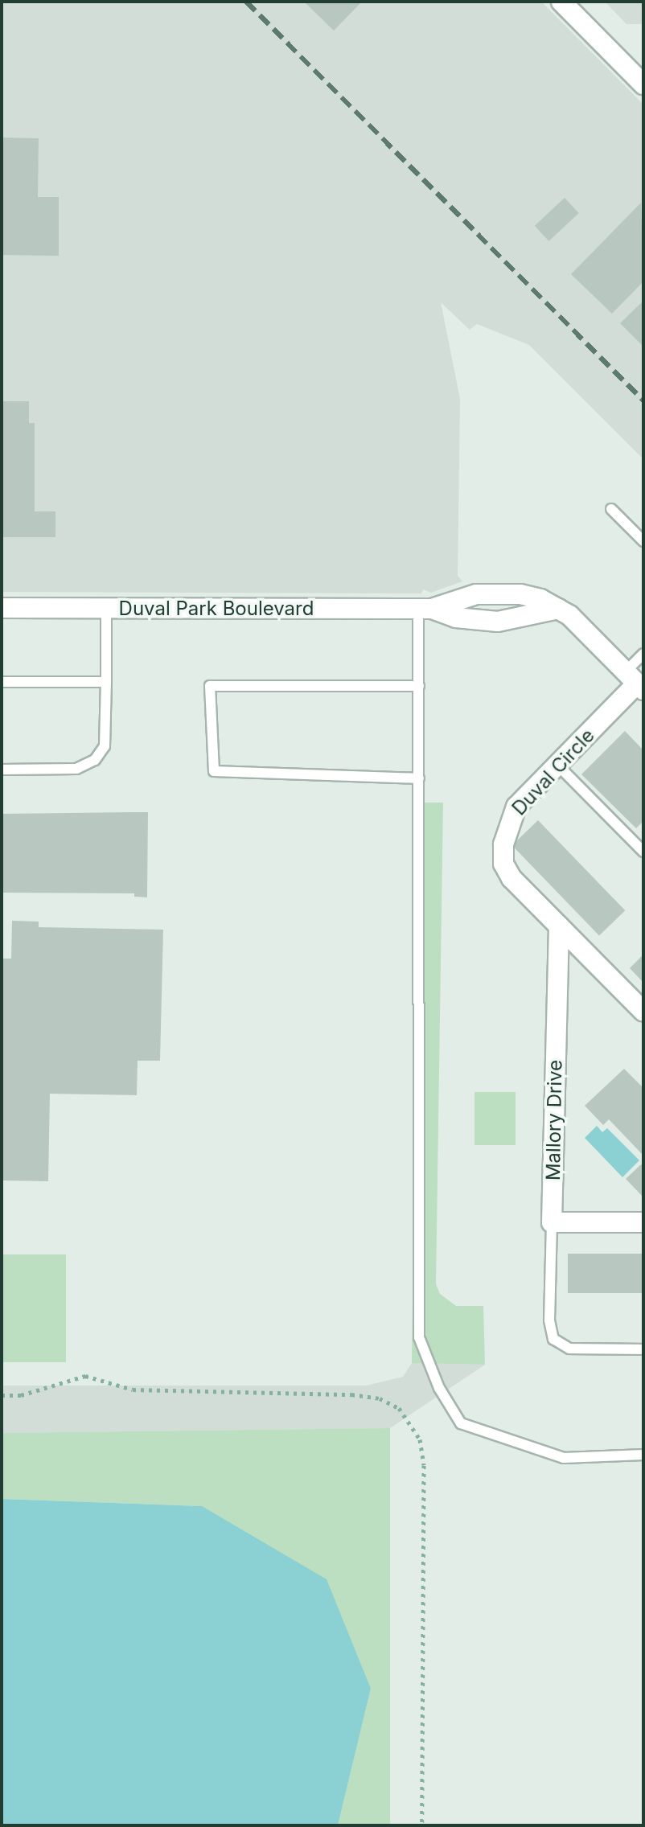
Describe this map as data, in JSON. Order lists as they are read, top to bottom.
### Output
{
  "streets": {
    "street": ["Duval Park Boulevard", "Duval Circle", "Mallory Drive"]
  },
  "crossings": [
    ["Duval Circle", "Mallory Drive"]
  ]
}
